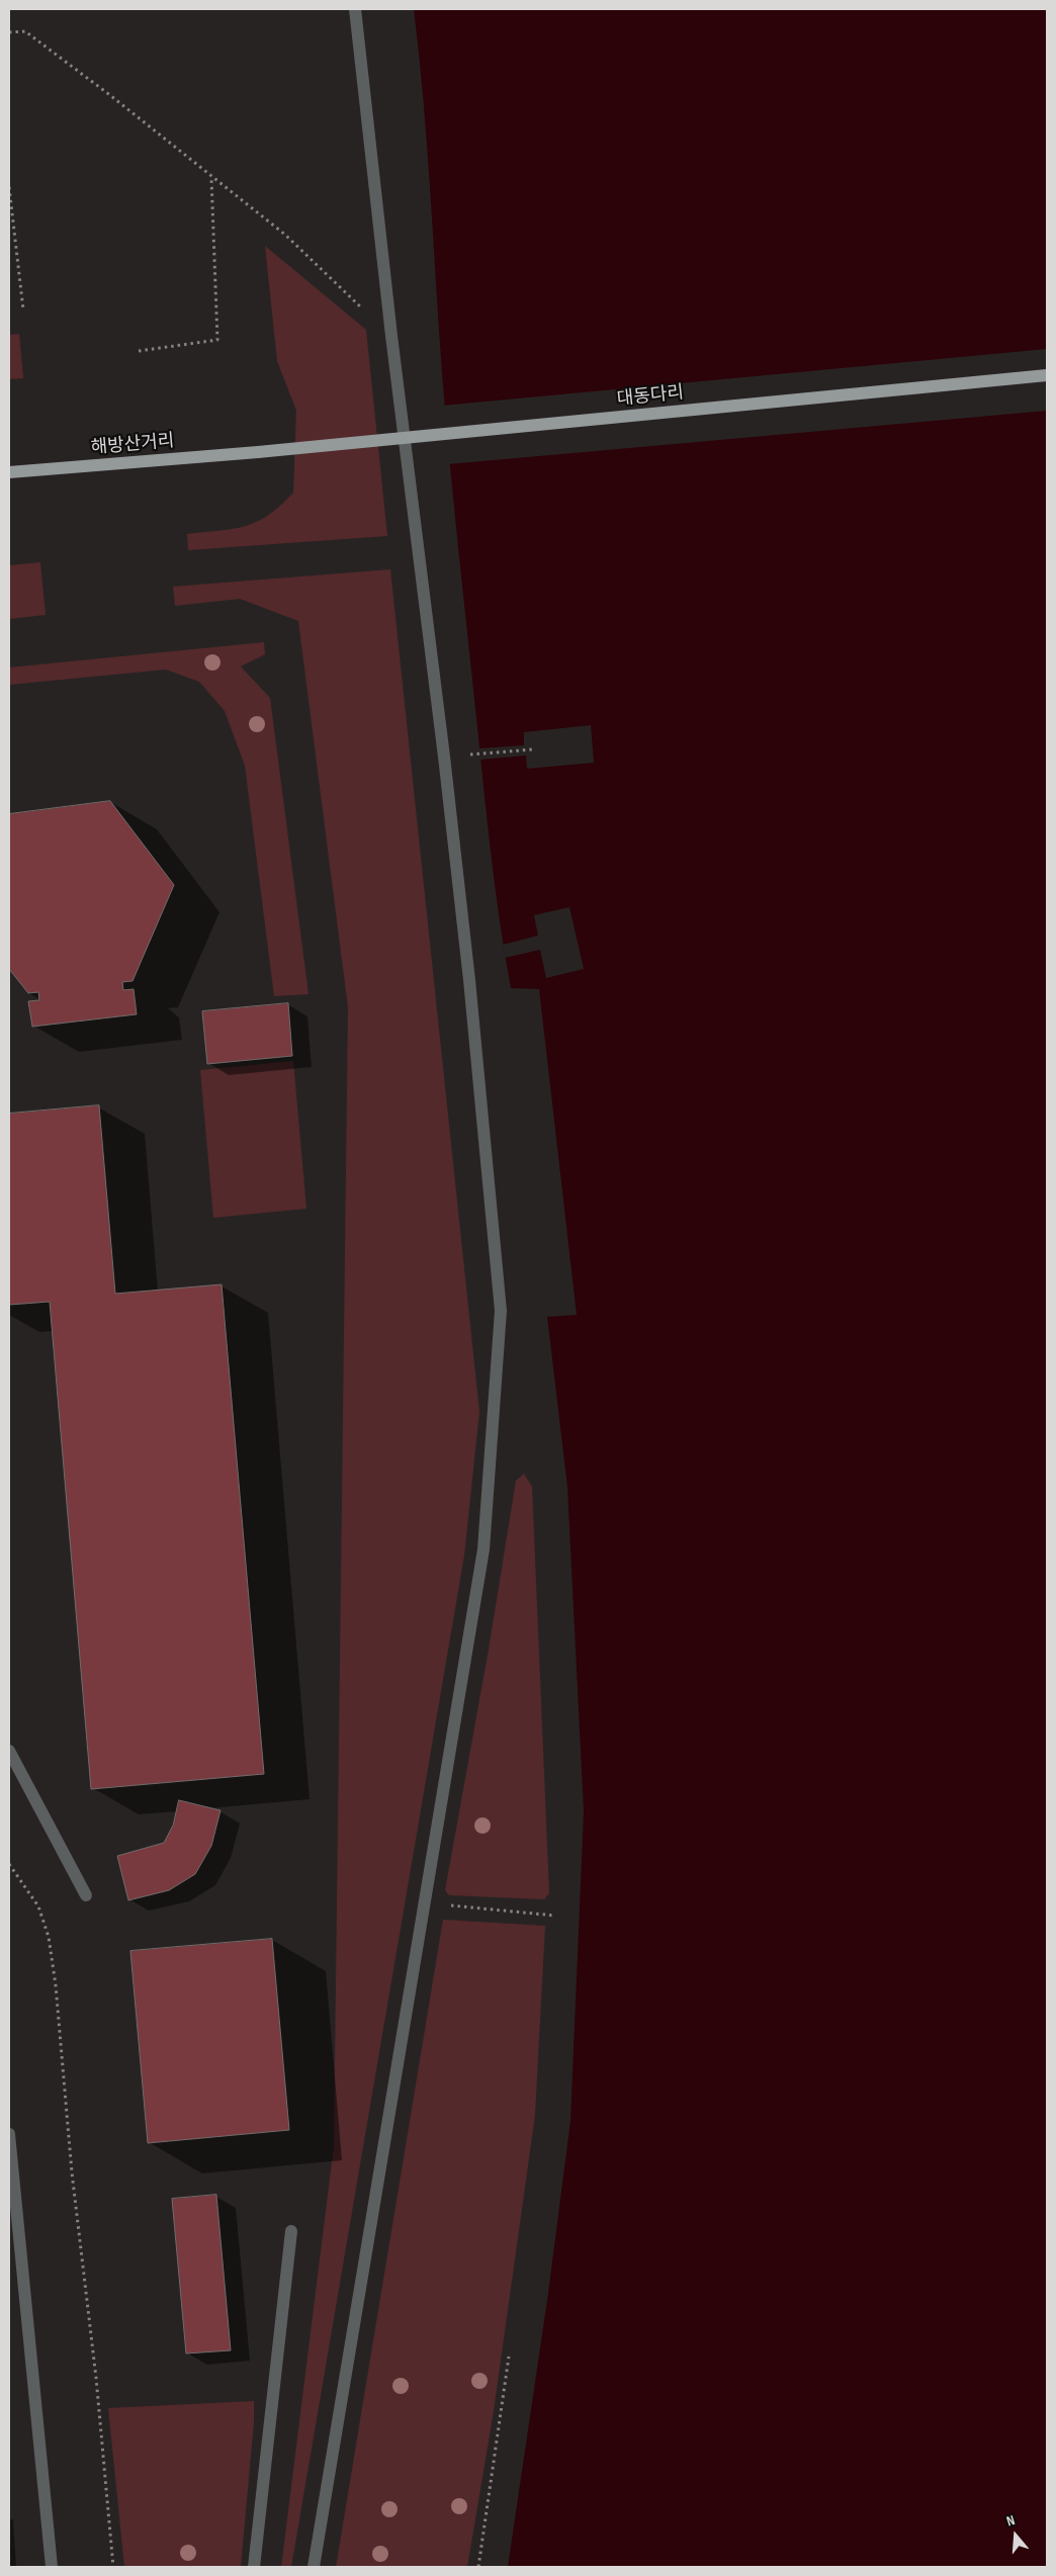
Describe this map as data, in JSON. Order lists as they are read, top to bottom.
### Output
{
  "streets": {
    "main road": ["대동다리", "해방산거리"]
  },
  "crossings": [
    ["대동다리", "해방산거리"]
  ],
  "north": "top"
}
